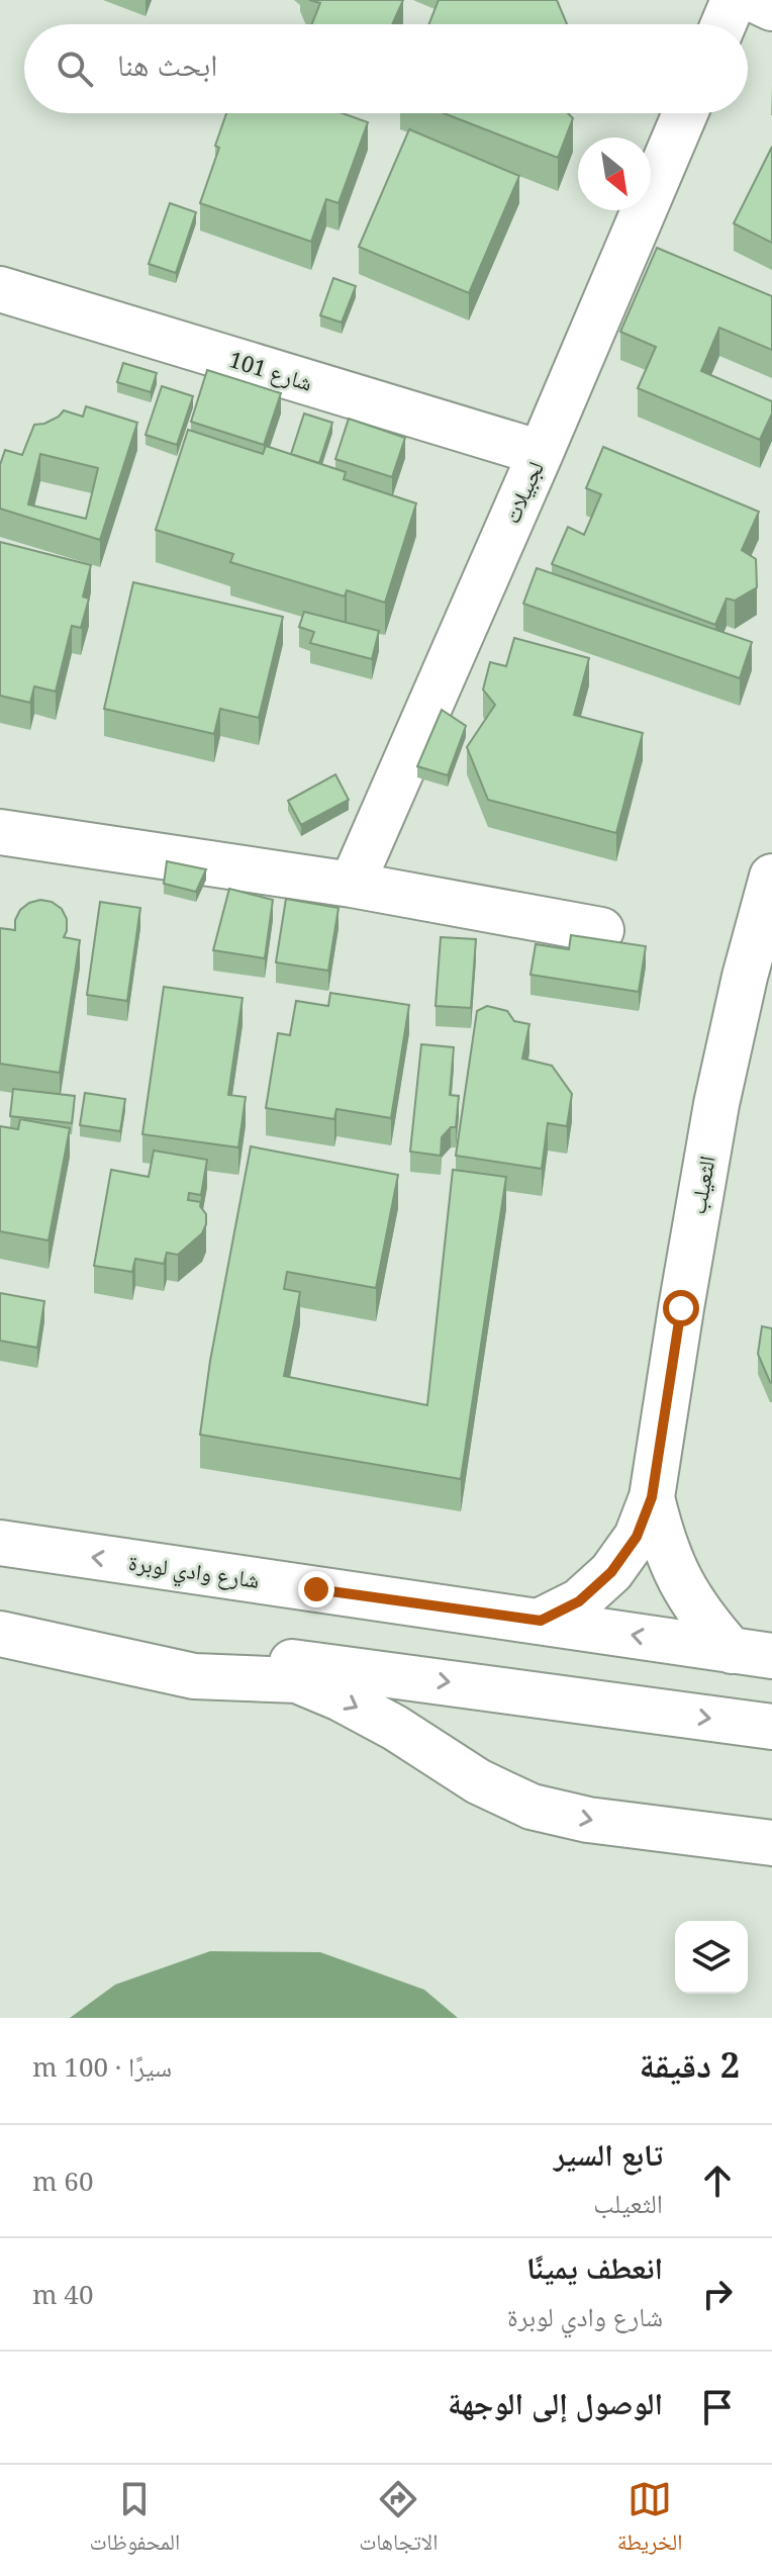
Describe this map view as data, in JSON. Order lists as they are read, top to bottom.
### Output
{
  "streets": {
    "street": [
      "شارع 101",
      "لجبيلات",
      "الثعيلب",
      "شارع وادي لوبرة"
    ]
  },
  "crossings": [
    ["شارع 101", "لجبيلات"],
    ["الثعيلب", "شارع وادي لوبرة"]
  ],
  "north": "bottom right",
  "page": {
    "search": "ابحث هنا",
    "heading": ["2 دقيقة", "سيرًا · 100 m"],
    "list": [
      ["تابع السير", "الثعيلب", "60 m"],
      ["انعطف يمينًا", "شارع وادي لوبرة", "40 m"],
      "الوصول إلى الوجهة"
    ],
    "nav": ["الخريطة", "الاتجاهات", "المحفوظات"]
  }
}
